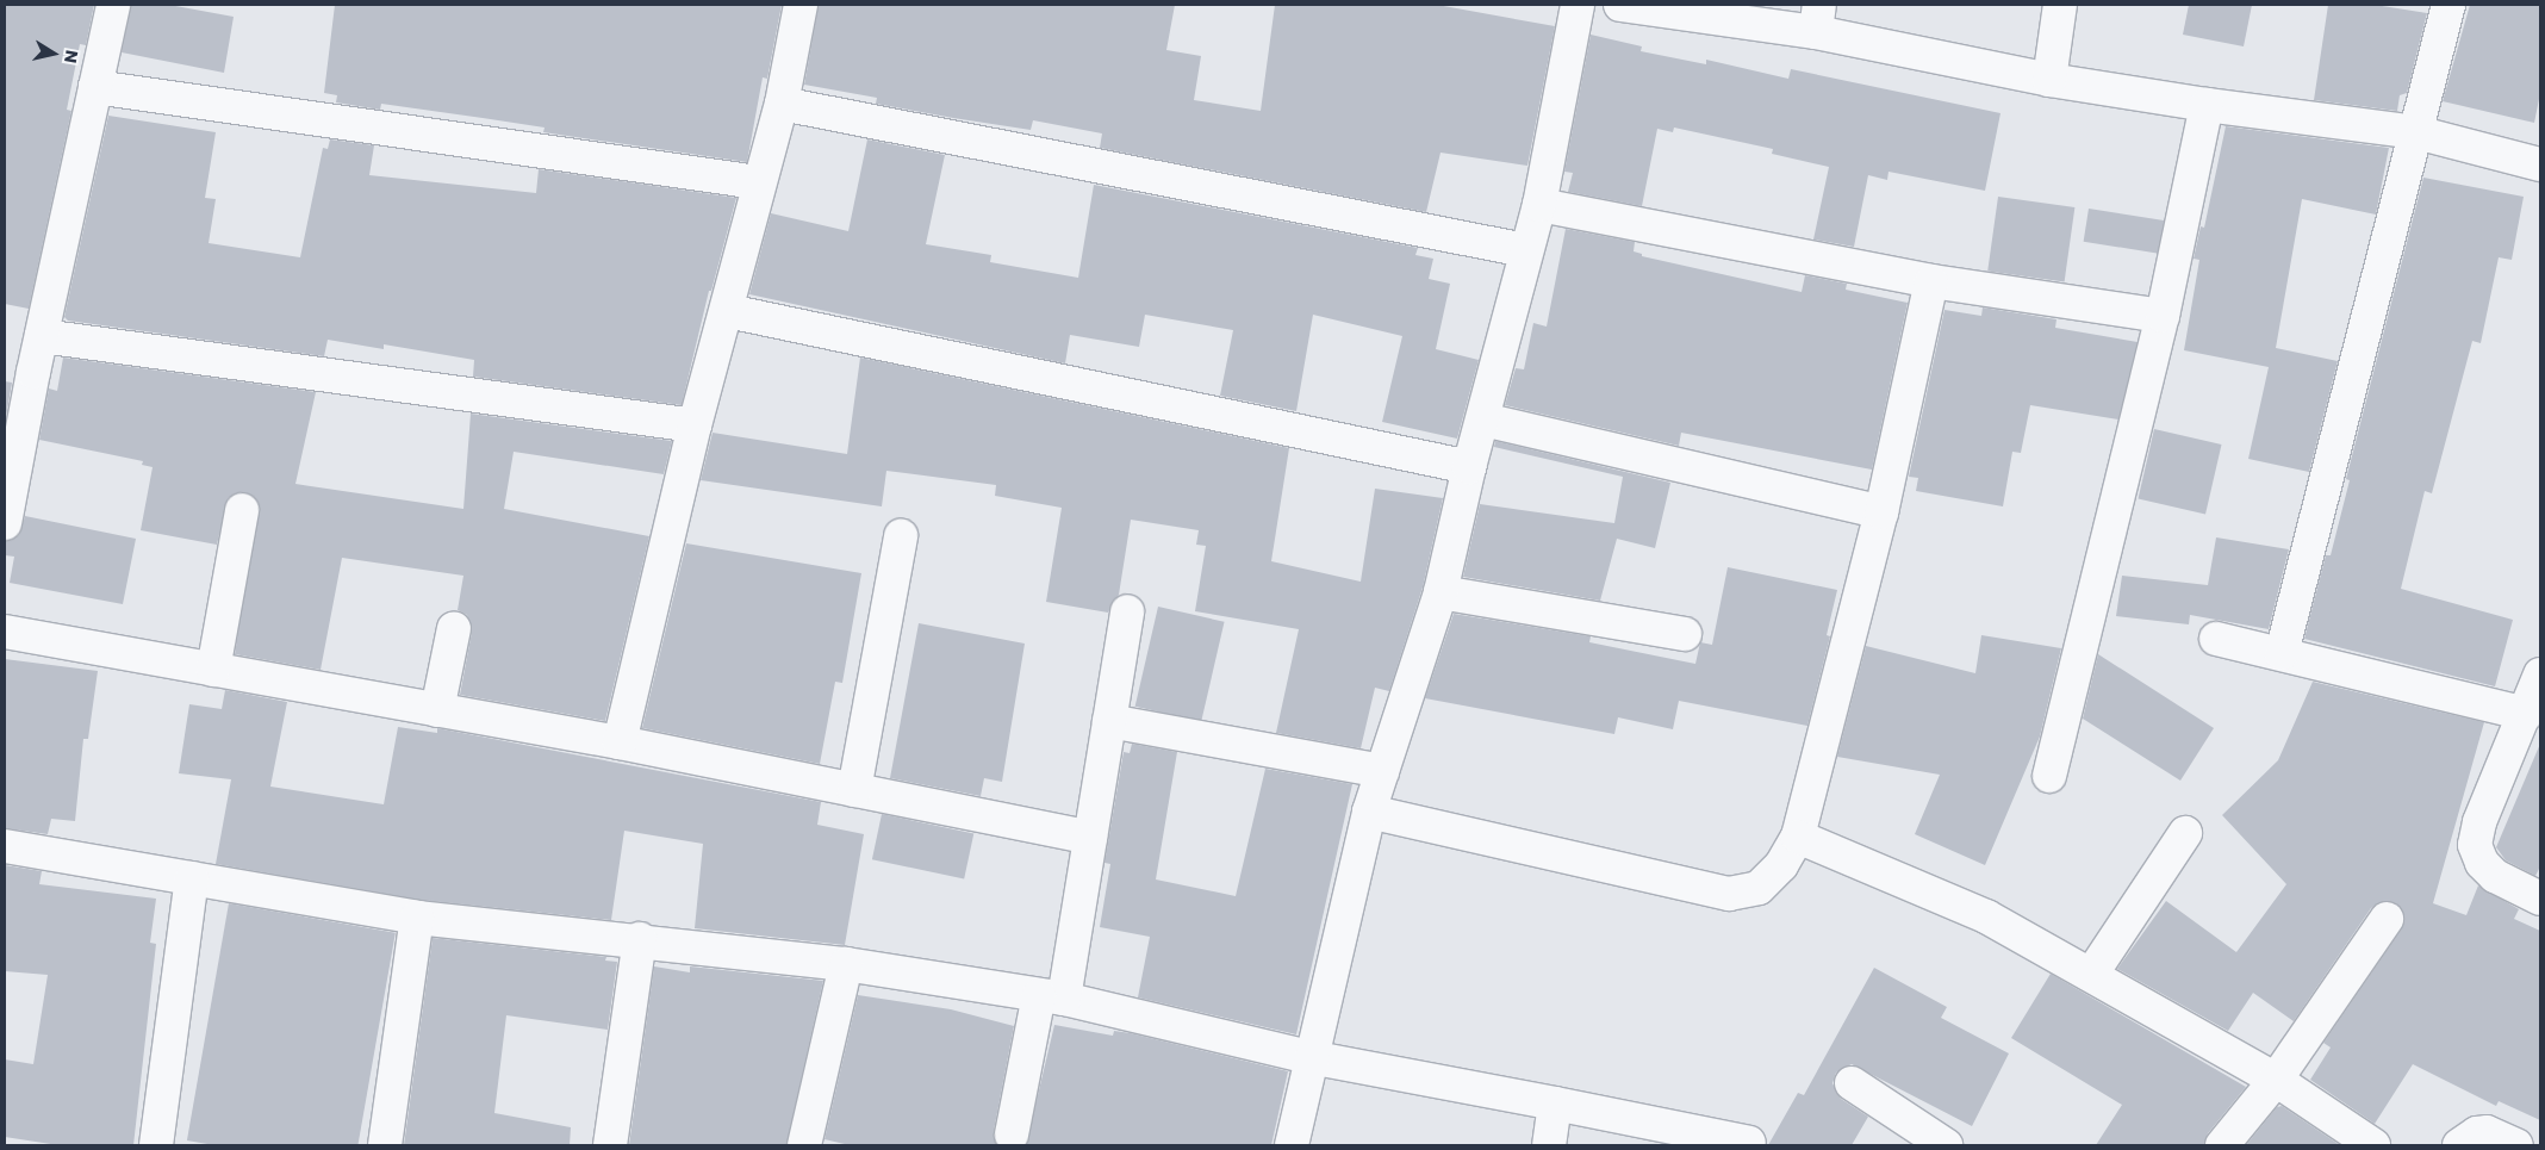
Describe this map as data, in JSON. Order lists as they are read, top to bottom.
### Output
{
  "north": "right"
}
